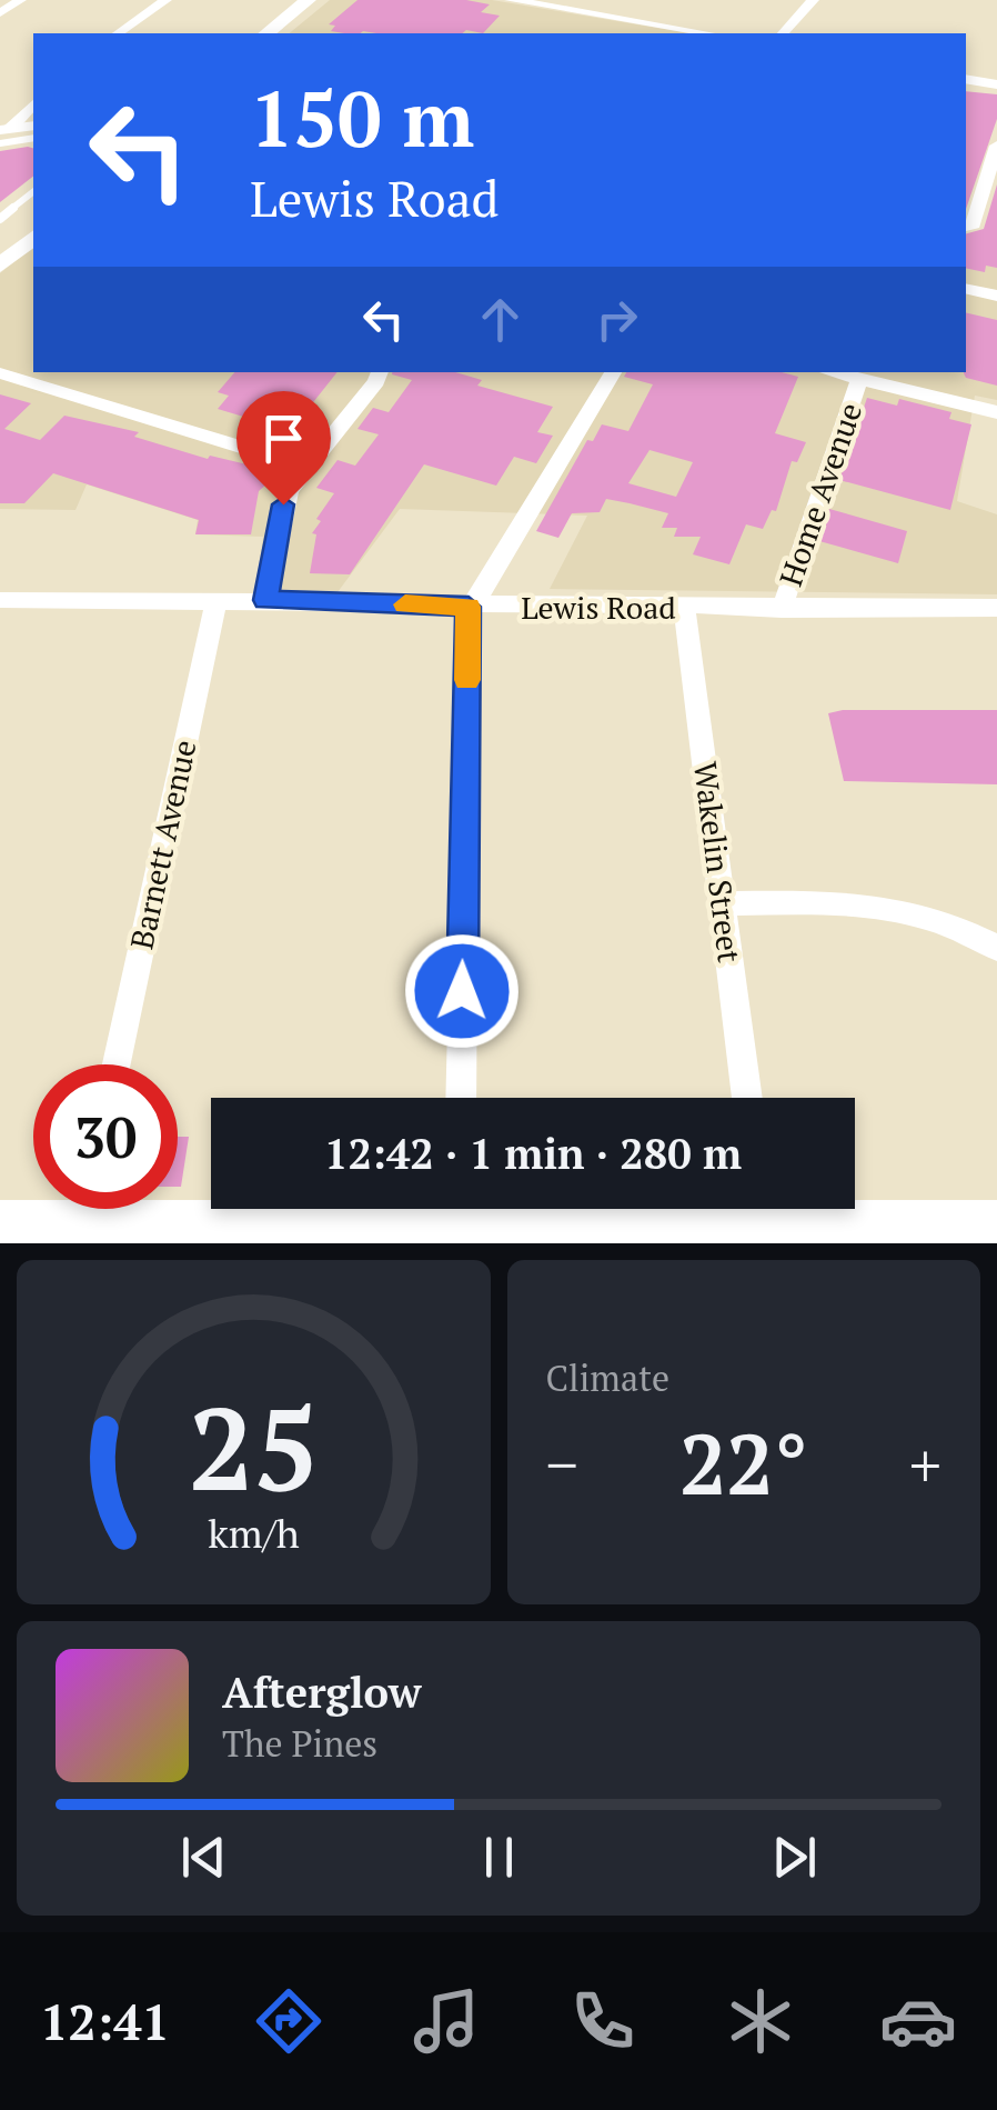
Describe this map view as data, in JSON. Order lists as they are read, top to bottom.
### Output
{
  "streets": {
    "street": [
      "Home Avenue",
      "Lewis Road",
      "Barnett Avenue",
      "Wakelin Street"
    ]
  },
  "crossings": [
    ["Home Avenue", "Lewis Road"],
    ["Lewis Road", "Barnett Avenue"],
    ["Lewis Road", "Wakelin Street"]
  ],
  "page": {
    "turn": ["150 m", "Lewis Road"],
    "limit": "30",
    "trip": "12:42 · 1 min · 280 m",
    "tile": "Climate",
    "heat": ["−", "22°", "+"],
    "song": ["Afterglow", "The Pines"],
    "tabs": "12:41",
    "gauge": ["25", "km/h"]
  }
}
